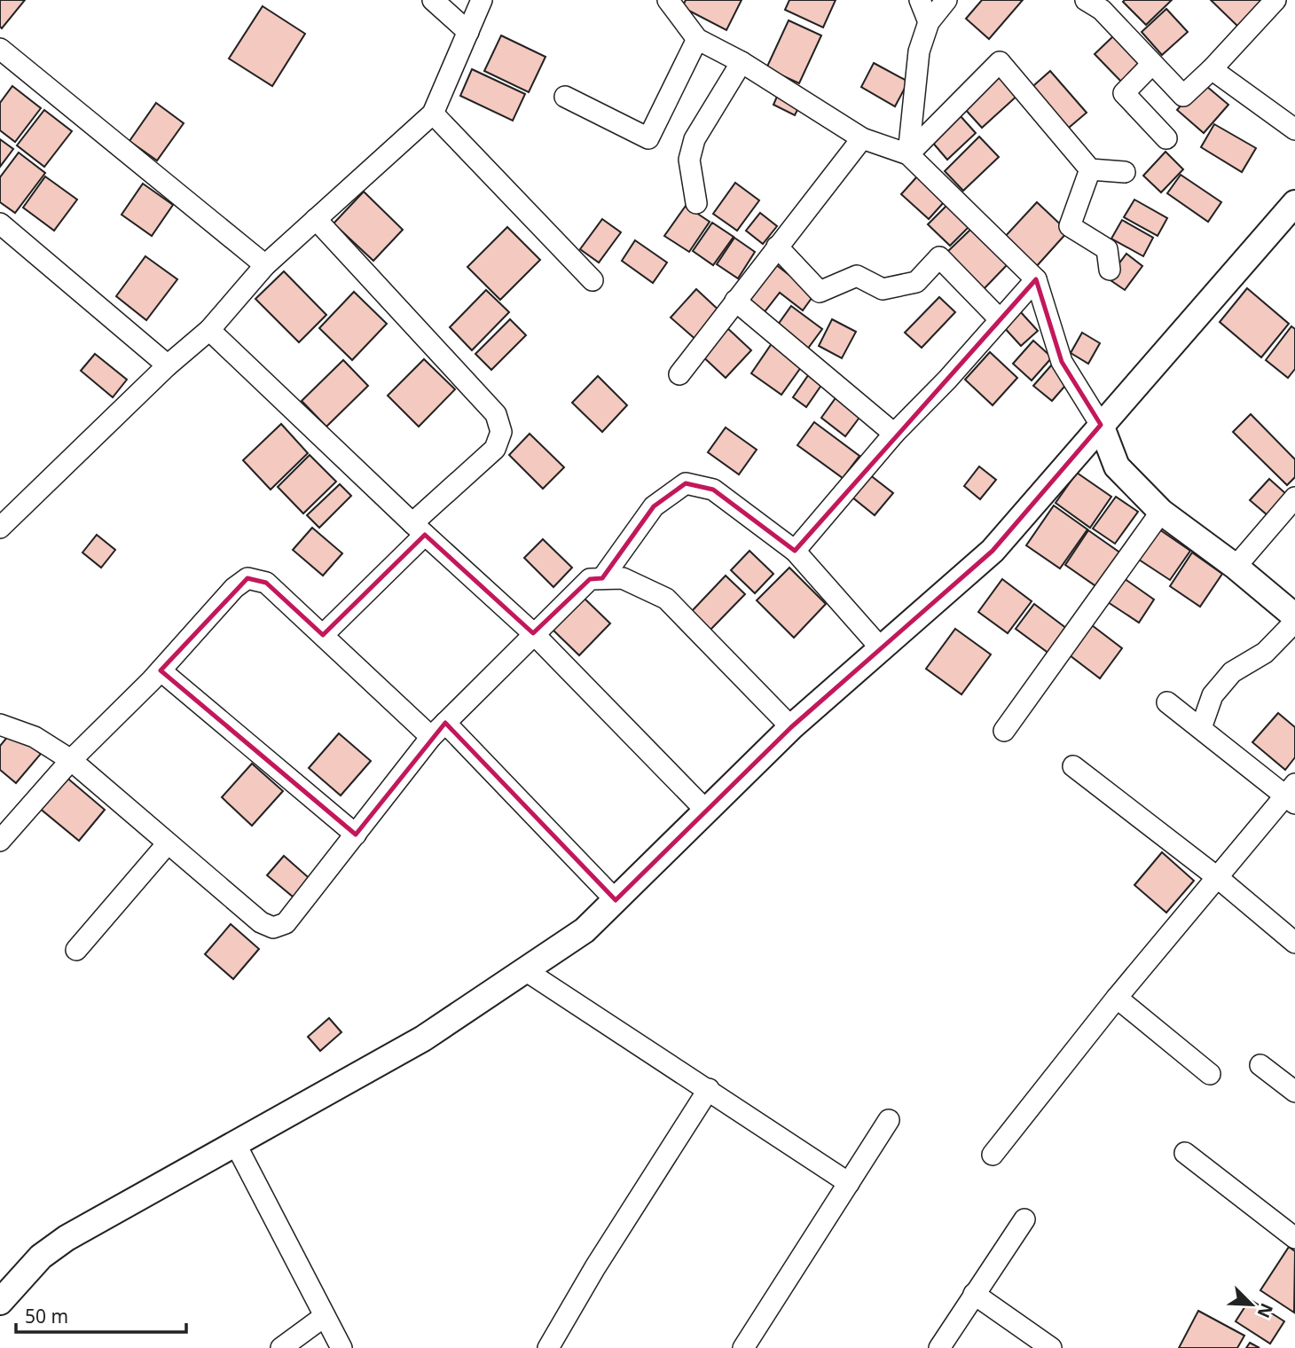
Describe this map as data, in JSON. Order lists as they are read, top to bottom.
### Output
{
  "scale_bar": "50 m",
  "north": "bottom right"
}
